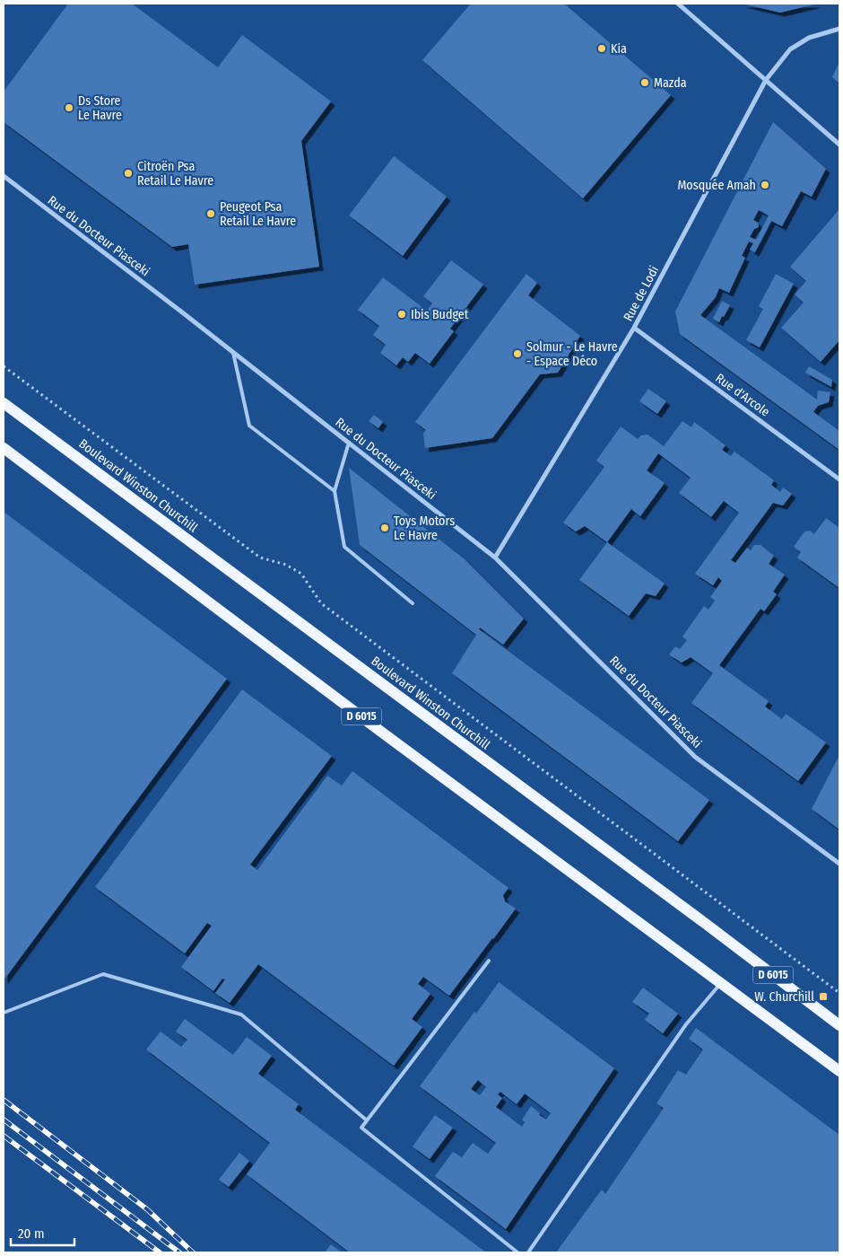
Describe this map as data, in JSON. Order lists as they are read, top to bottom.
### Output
{
  "streets": {
    "main road": ["Boulevard Winston Churchill", "D 6015"],
    "street": ["Rue du Docteur Piasceki", "Rue de Lodi", "Rue d'Arcole"]
  },
  "crossings": [
    ["Rue du Docteur Piasceki", "Rue de Lodi"],
    ["Rue de Lodi", "Rue d'Arcole"]
  ],
  "places": {
    "other": [
      "Kia",
      "Mazda",
      "Ds Store Le Havre",
      "Citroën Psa Retail Le Havre",
      "Mosquée Amah",
      "Peugeot Psa Retail Le Havre",
      "Ibis Budget",
      "Solmur - Le Havre - Espace Déco",
      "Toys Motors Le Havre"
    ],
    "transit": ["W. Churchill"]
  },
  "scale_bar": "20 m"
}
